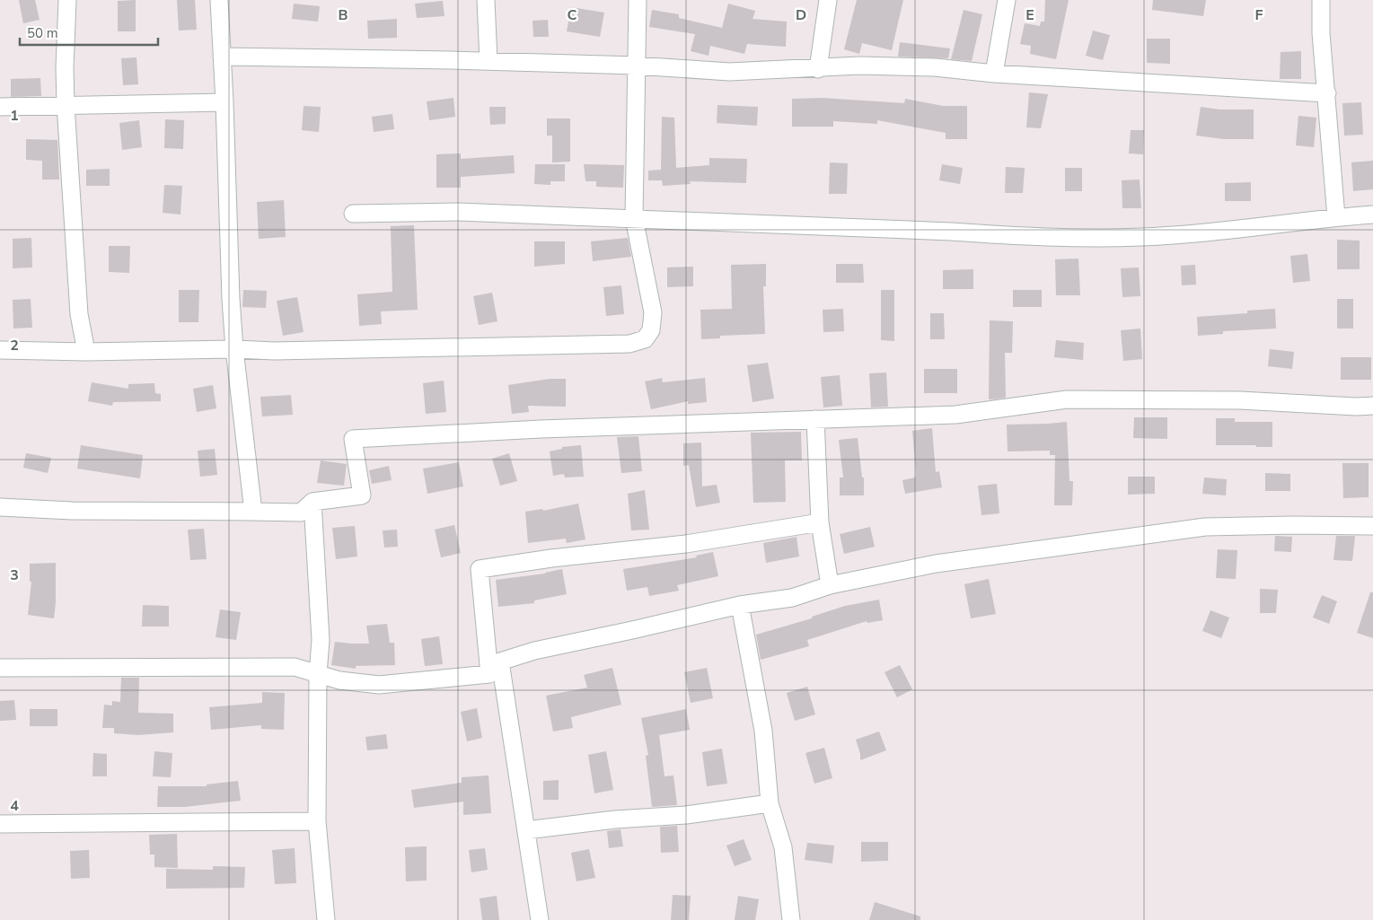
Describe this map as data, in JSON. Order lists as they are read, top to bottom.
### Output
{
  "scale_bar": "50 m",
  "grid": {
    "columns": [
      "B",
      "C",
      "D",
      "E",
      "F"
    ],
    "rows": [
      "1",
      "2",
      "3",
      "4"
    ]
  }
}
